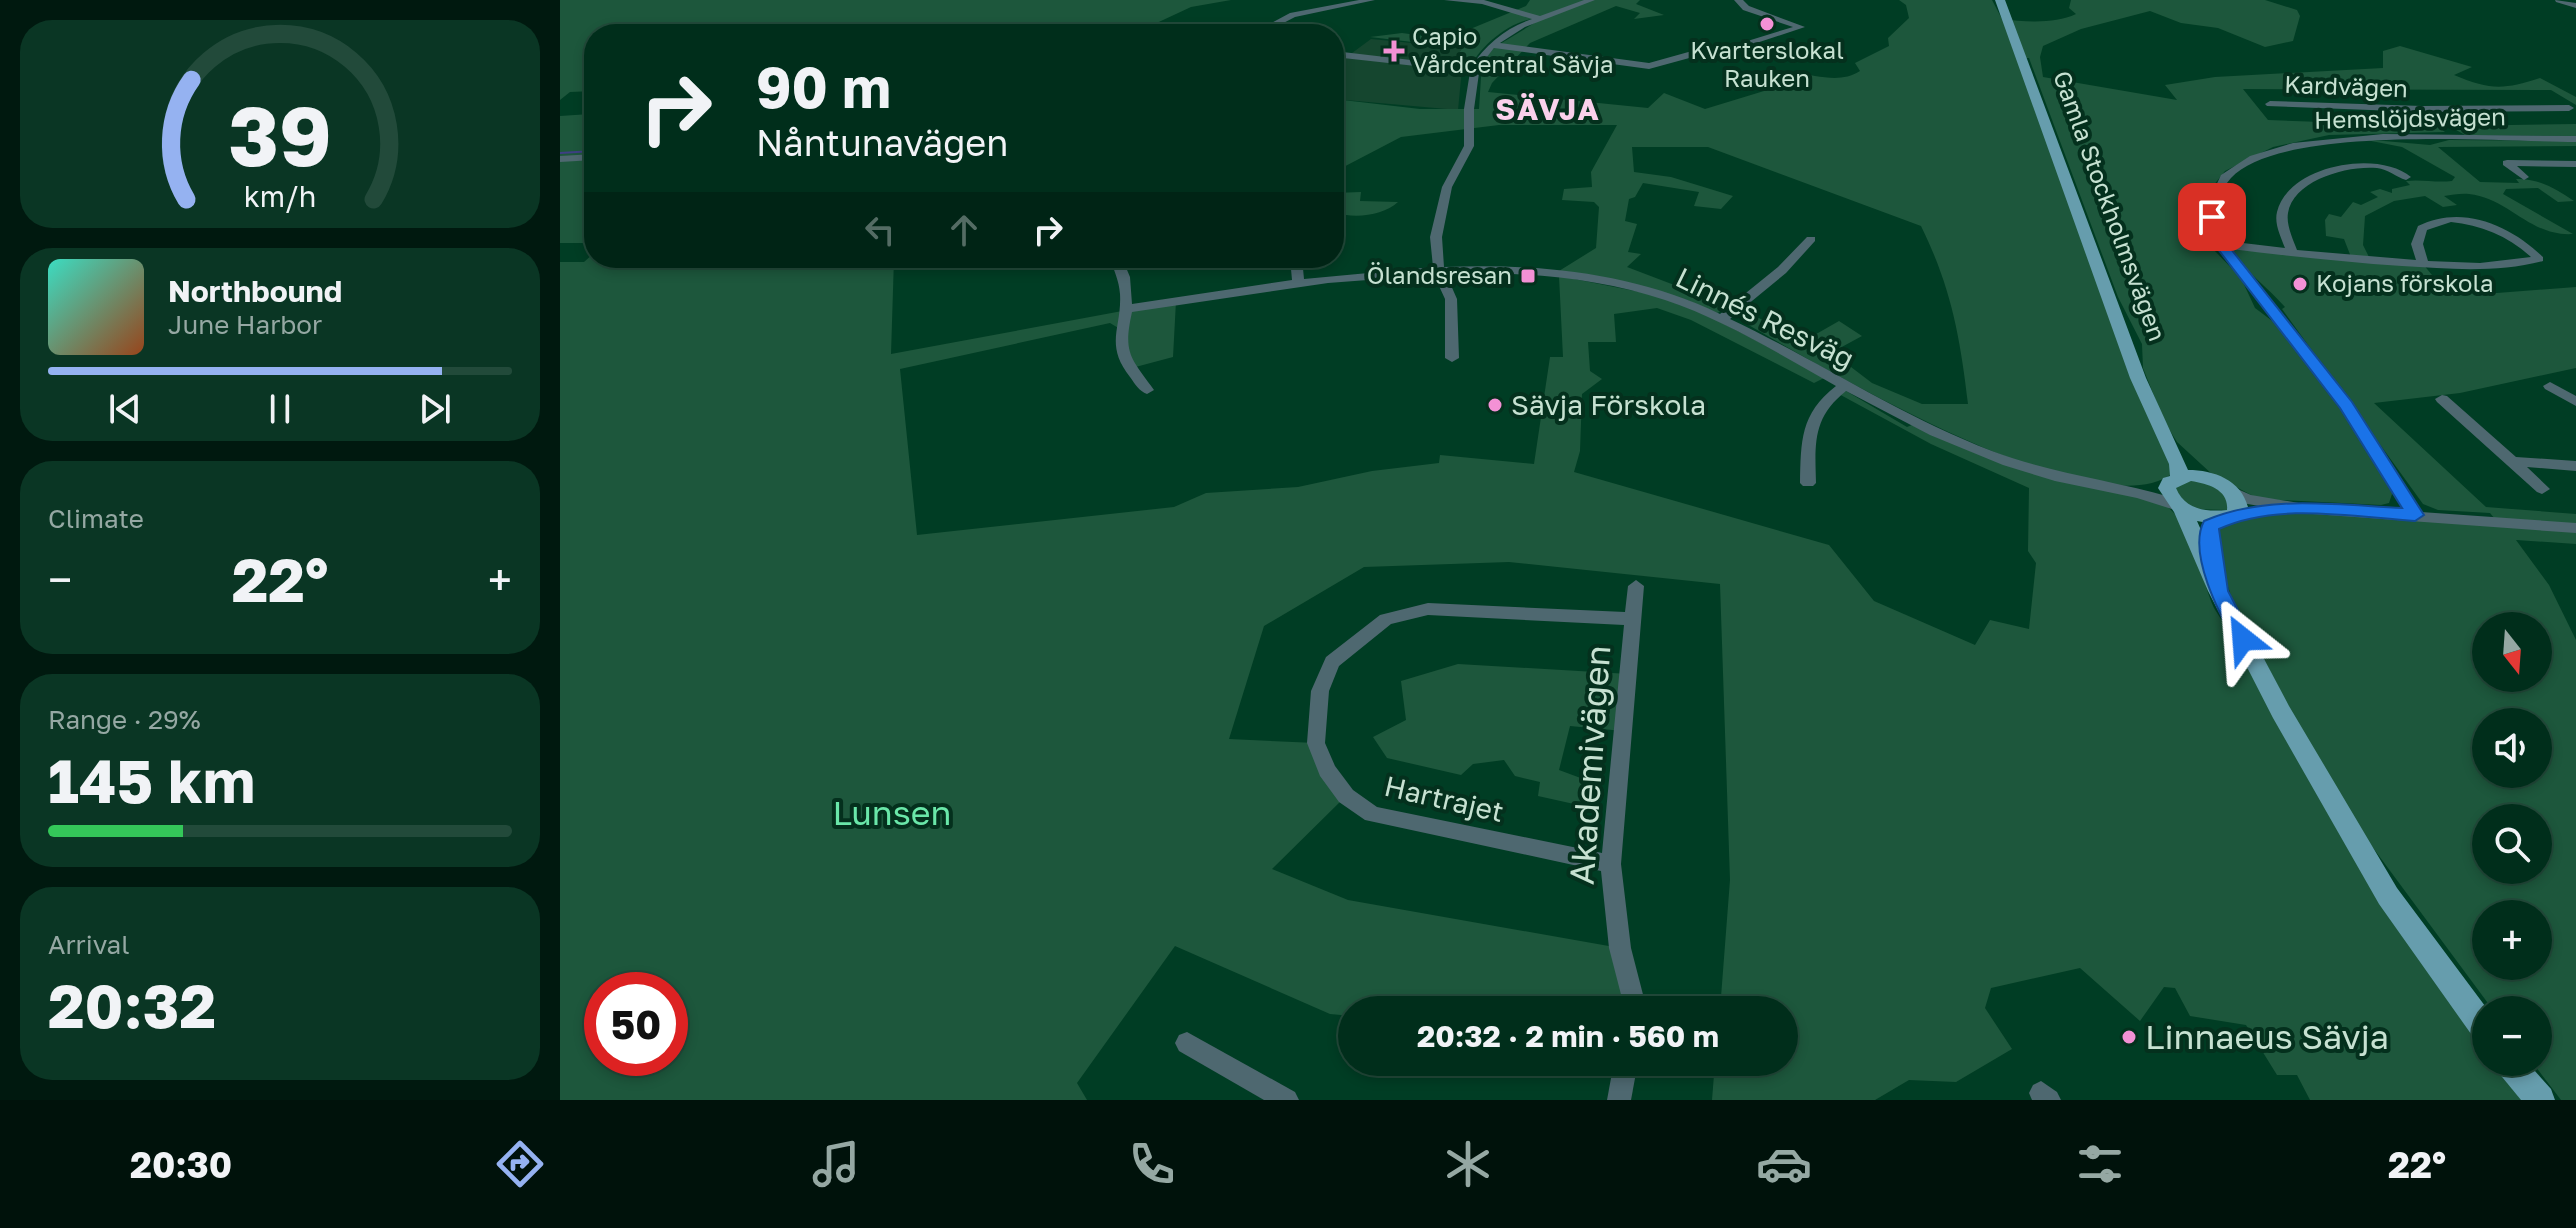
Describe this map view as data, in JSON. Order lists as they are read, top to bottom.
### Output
{
  "streets": {
    "main road": ["Gamla Stockholmsvägen"],
    "street": [
      "Kardvägen",
      "Hemslöjdsvägen",
      "Linnés Resväg",
      "Akademivägen",
      "Hartrajet"
    ]
  },
  "crossings": [
    ["Kardvägen", "Hemslöjdsvägen"],
    ["Gamla Stockholmsvägen", "Linnés Resväg"],
    ["Akademivägen", "Hartrajet"]
  ],
  "districts": ["SÄVJA"],
  "parks": ["Lunsen"],
  "places": {
    "other": [
      "Kvarterslokal Rauken",
      "Kojans förskola",
      "Sävja Förskola",
      "Linnaeus Sävja"
    ],
    "health": ["Capio Vårdcentral Sävja"],
    "transit": ["Ölandsresan"]
  },
  "north": "bottom",
  "page": {
    "turn": ["90 m", "Nåntunavägen"],
    "song": ["Northbound", "June Harbor"],
    "tile": [
      "Climate",
      ["Range · 29%", "145 km"],
      ["Arrival", "20:32"]
    ],
    "heat": ["−", "22°", "+"],
    "map_buttons": ["+", "−"],
    "limit": "50",
    "trip": "20:32 · 2 min · 560 m",
    "tabs": ["20:30", "22°"],
    "gauge": ["39", "km/h"]
  }
}
